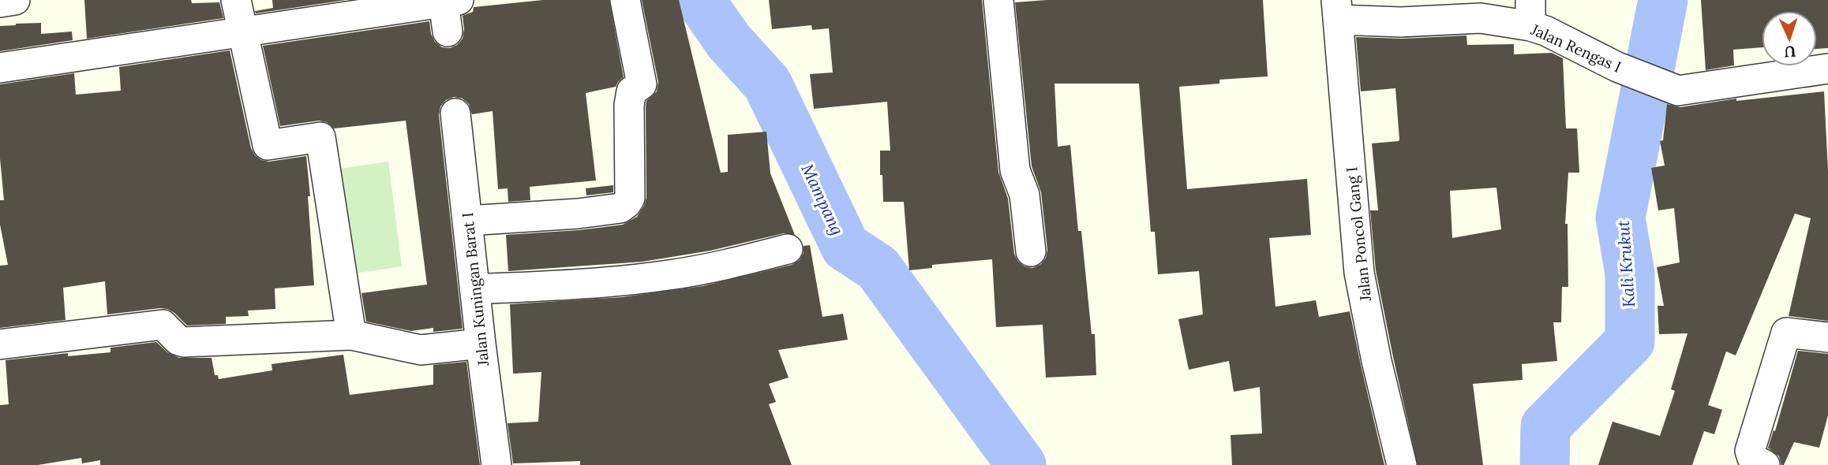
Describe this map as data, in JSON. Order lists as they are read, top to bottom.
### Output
{
  "streets": {
    "street": ["Jalan Rengas I", "Jalan Poncol Gang I", "Jalan Kuningan Barat I"]
  },
  "crossings": [
    ["Jalan Rengas I", "Jalan Poncol Gang I"]
  ],
  "water": ["Mampang", "Kali Krukut"],
  "north": "bottom"
}
